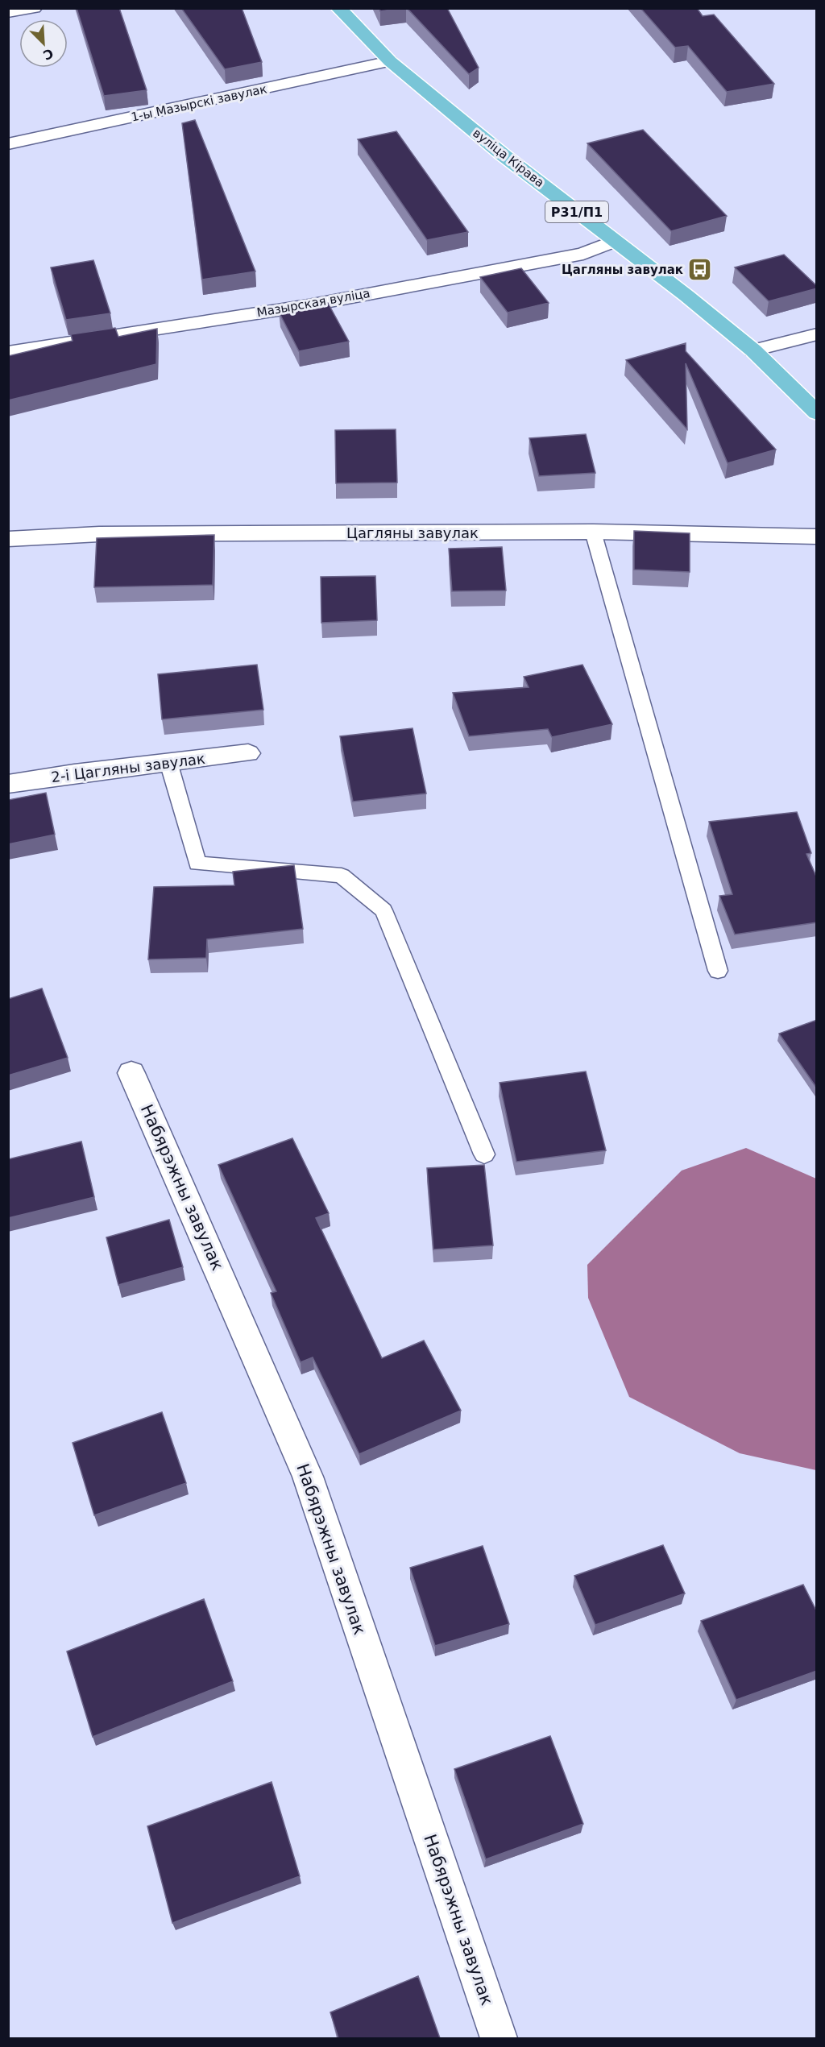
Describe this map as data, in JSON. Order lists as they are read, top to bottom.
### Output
{
  "streets": {
    "main road": ["вуліца Кірава", "Р31/П1"],
    "street": [
      "1-ы Мазырскі завулак",
      "Мазырская вуліца",
      "Цагляны завулак",
      "2-і Цагляны завулак",
      "Набярэжны завулак"
    ]
  },
  "crossings": [
    ["1-ы Мазырскі завулак", "вуліца Кірава"],
    ["вуліца Кірава", "Мазырская вуліца"]
  ],
  "places": {
    "bus stop": ["Цагляны завулак"]
  },
  "north": "bottom right"
}
